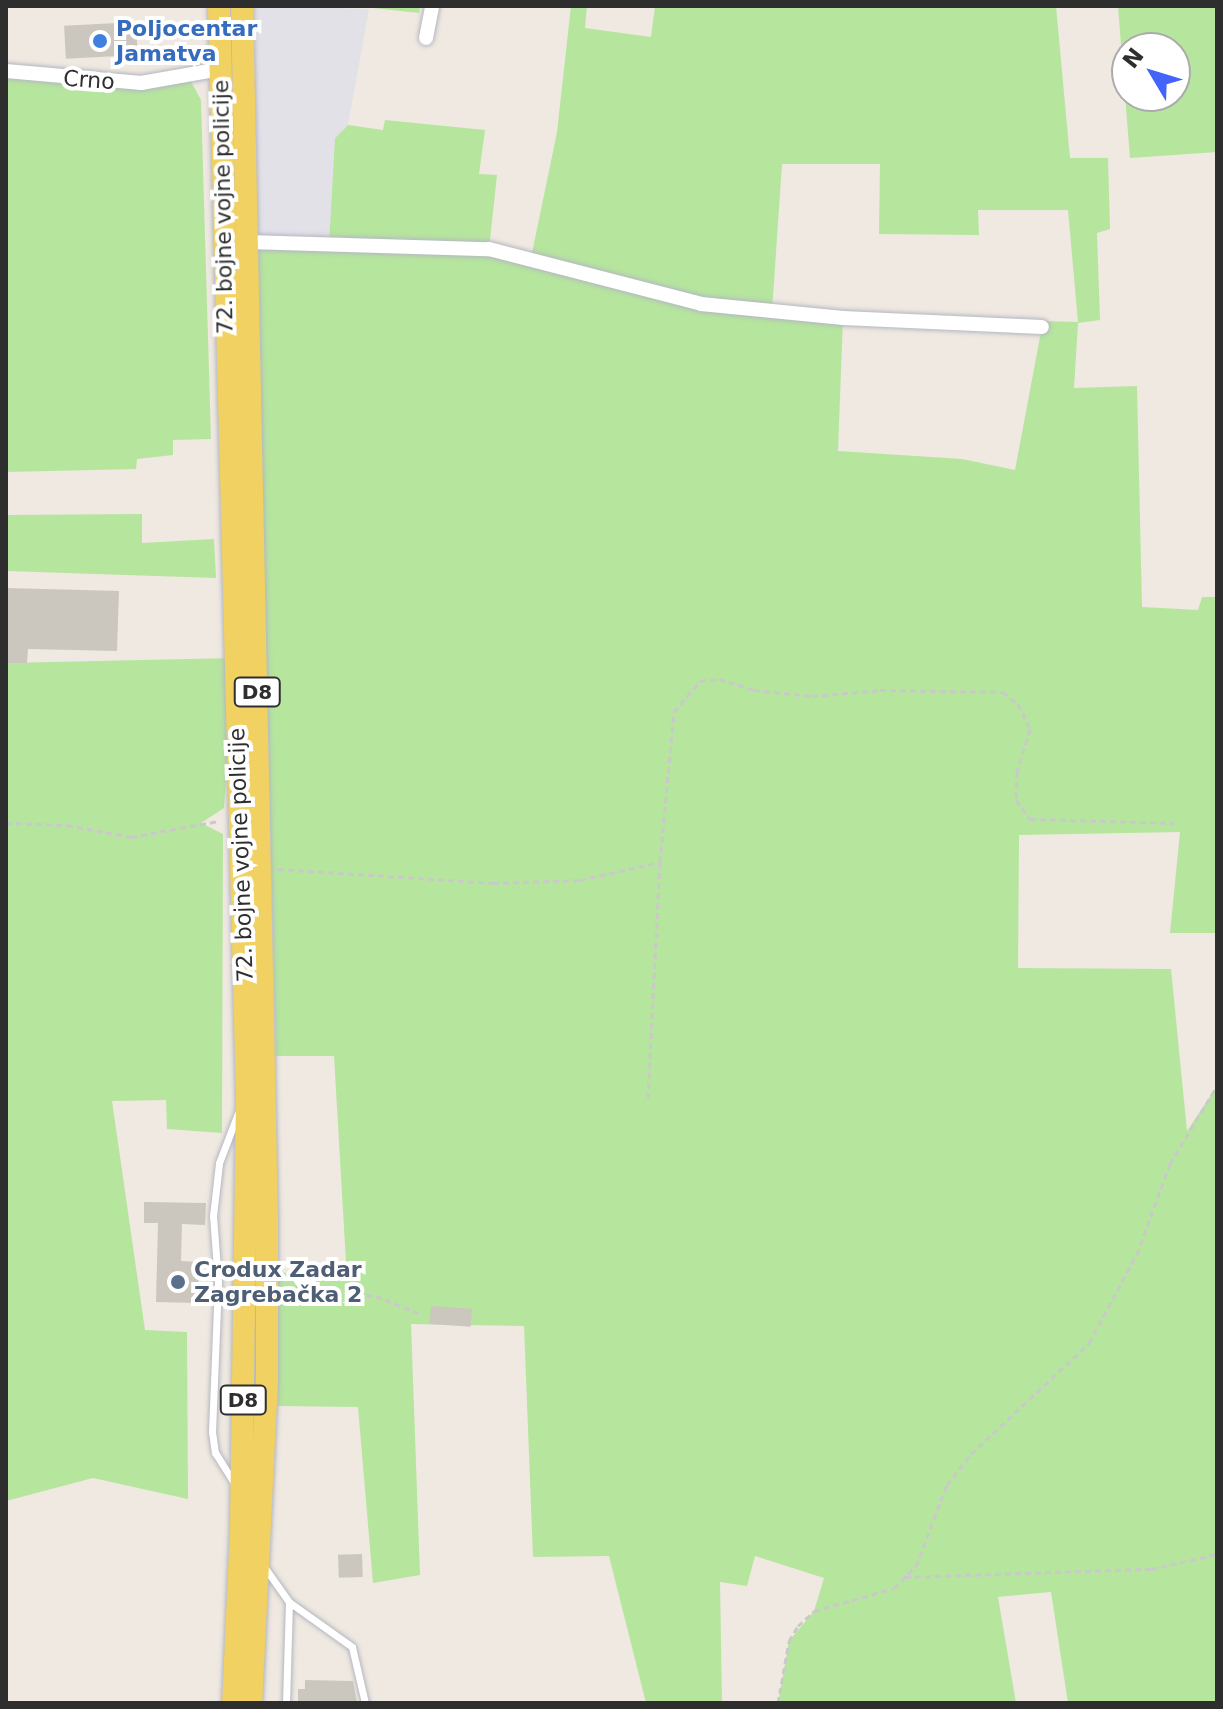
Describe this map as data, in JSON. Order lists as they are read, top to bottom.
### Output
{
  "streets": {
    "main road": ["72. bojne vojne policije", "D8"],
    "street": ["Crno"]
  },
  "crossings": [
    ["Crno", "72. bojne vojne policije"]
  ],
  "places": ["Poljocentar Jamatva", "Crodux Zadar Zagrebačka 2"],
  "north": "top left"
}
